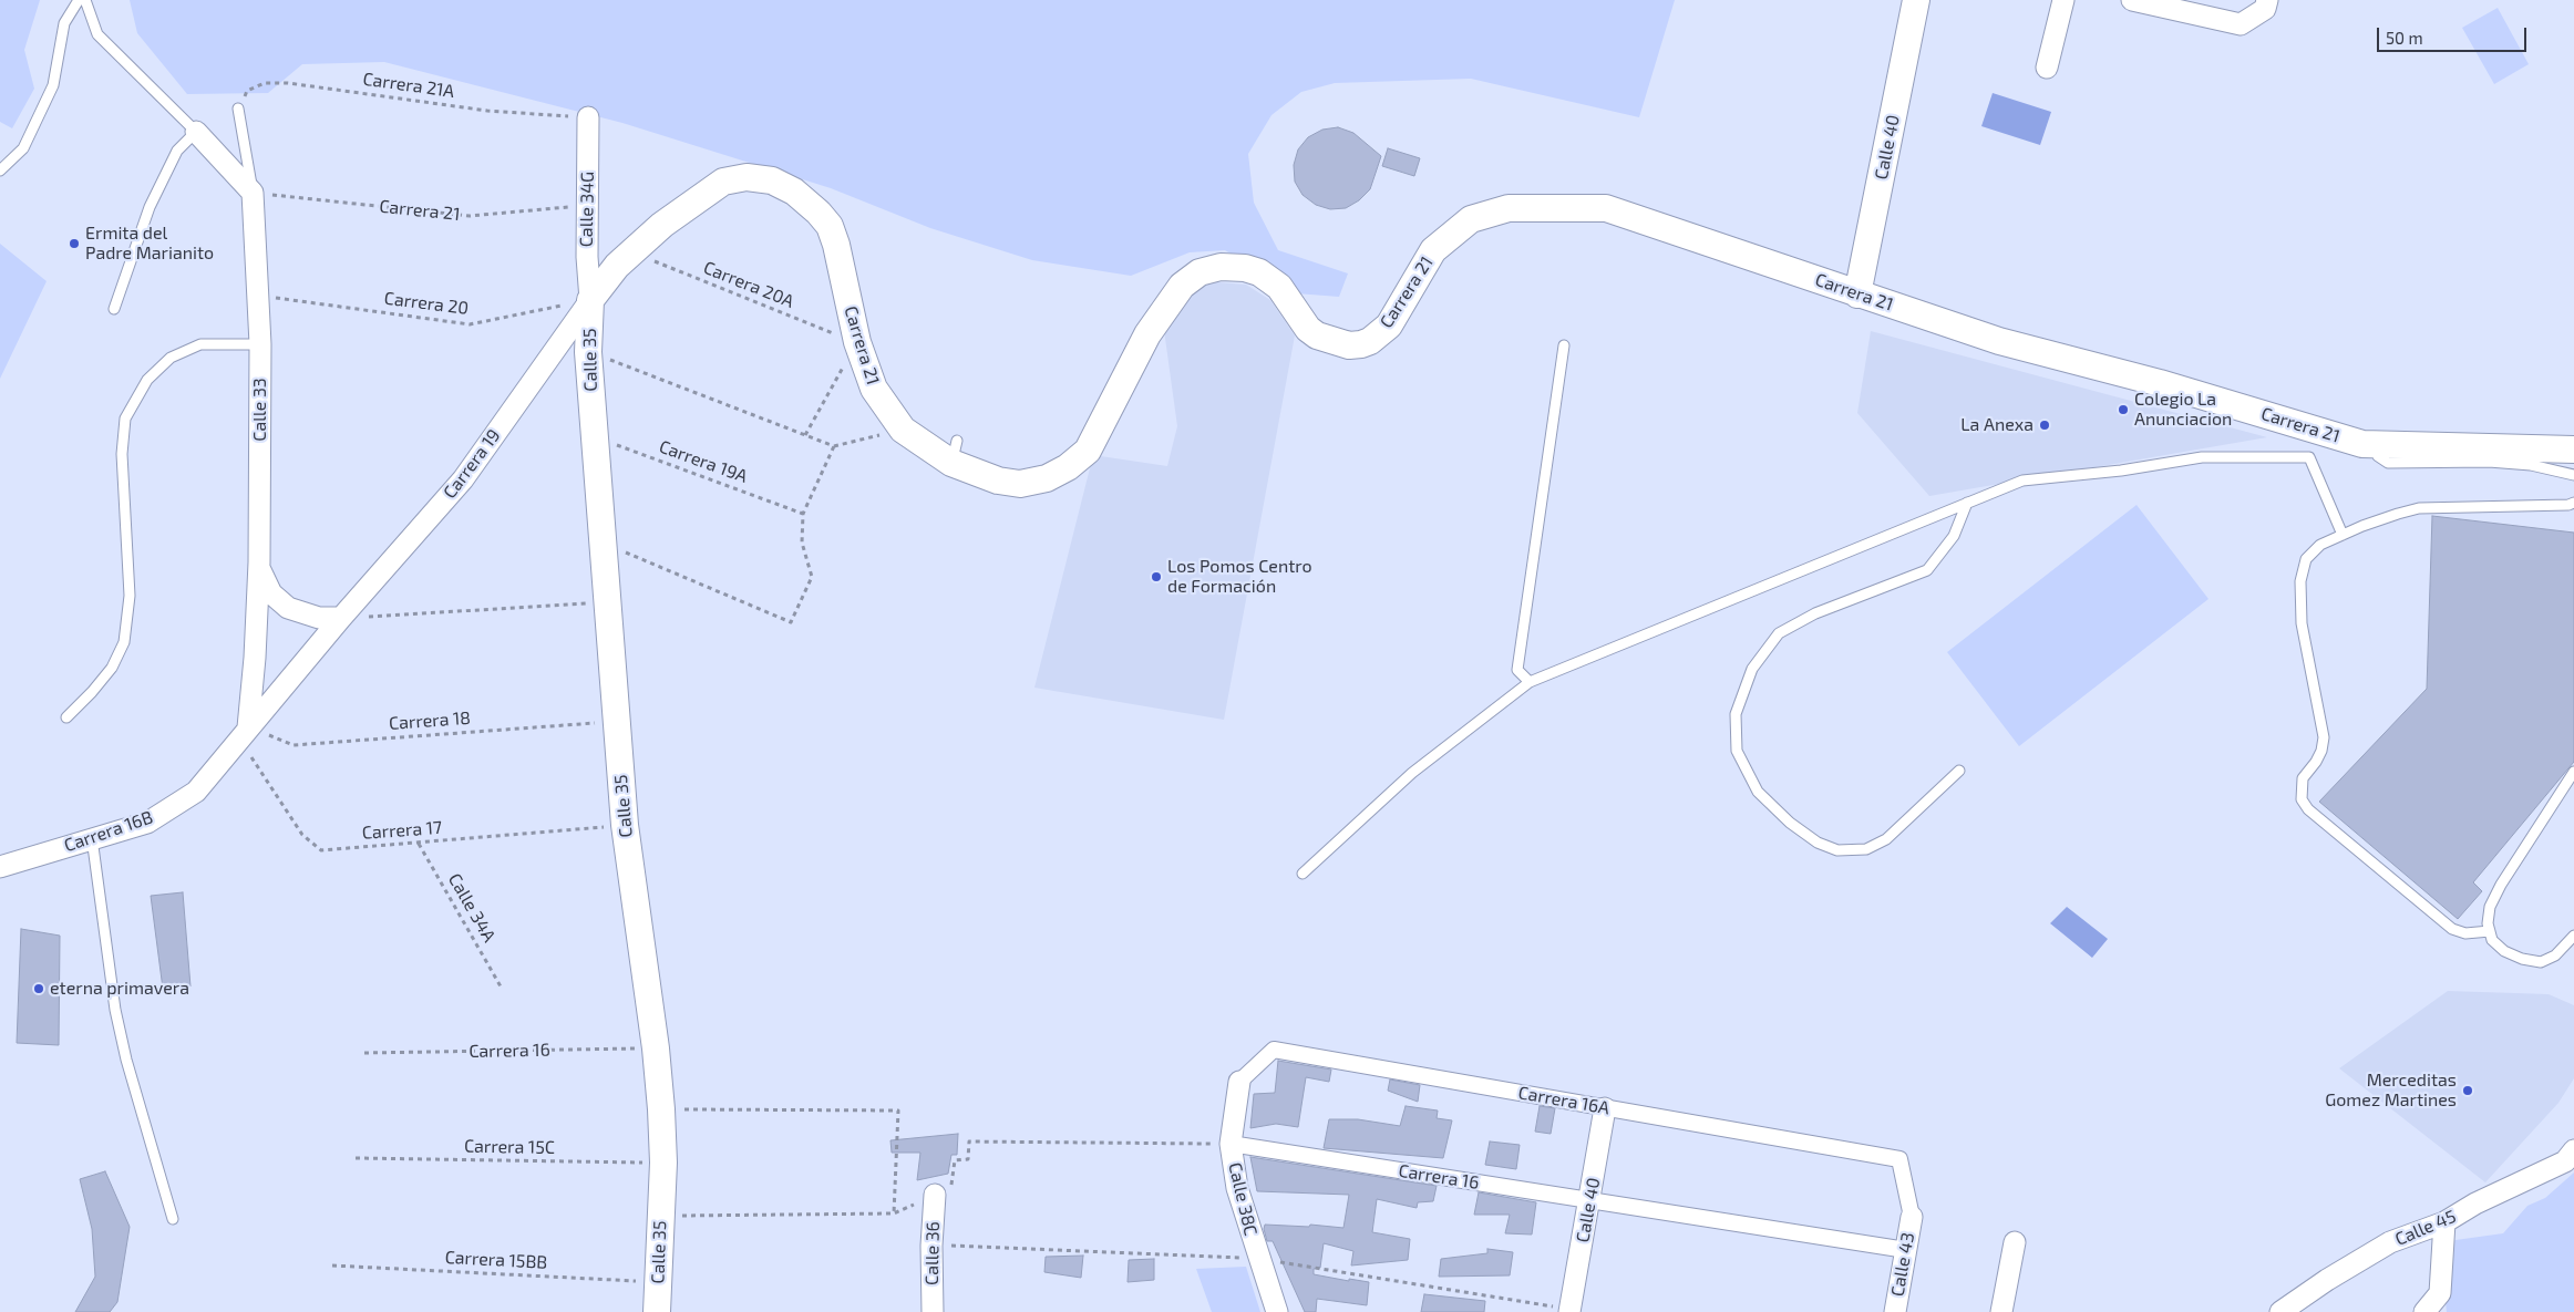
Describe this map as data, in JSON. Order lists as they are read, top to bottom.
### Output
{
  "streets": {
    "street": [
      "Calle 40",
      "Calle 34G",
      "Carrera 21",
      "Calle 35",
      "Calle 33",
      "Carrera 19",
      "Carrera 16B",
      "Carrera 16",
      "Carrera 16A",
      "Calle 38C",
      "Calle 45",
      "Calle 36",
      "Calle 43"
    ],
    "path": [
      "Carrera 21A",
      "Carrera 20A",
      "Carrera 20",
      "Carrera 19A",
      "Carrera 18",
      "Carrera 17",
      "Calle 34A",
      "Carrera 15C",
      "Carrera 15BB"
    ]
  },
  "crossings": [
    ["Carrera 21A", "Calle 34G"],
    ["Calle 40", "Carrera 21"],
    ["Calle 40", "Carrera 16"],
    ["Calle 40", "Carrera 16A"],
    ["Calle 34G", "Carrera 21"],
    ["Calle 34G", "Carrera 20"],
    ["Calle 34G", "Calle 35"],
    ["Calle 34G", "Carrera 19"],
    ["Carrera 21", "Carrera 20A"],
    ["Carrera 21", "Carrera 20"],
    ["Carrera 21", "Calle 35"],
    ["Carrera 21", "Calle 33"],
    ["Carrera 21", "Carrera 19"],
    ["Carrera 20", "Calle 35"],
    ["Carrera 20", "Calle 33"],
    ["Carrera 20", "Carrera 19"],
    ["Calle 35", "Carrera 19A"],
    ["Calle 35", "Carrera 19"],
    ["Calle 35", "Carrera 18"],
    ["Calle 35", "Carrera 17"],
    ["Calle 35", "Carrera 16"],
    ["Calle 35", "Carrera 15C"],
    ["Calle 35", "Carrera 15BB"],
    ["Calle 33", "Carrera 19"],
    ["Calle 33", "Carrera 18"],
    ["Calle 33", "Carrera 17"],
    ["Calle 33", "Carrera 16B"],
    ["Carrera 19", "Carrera 18"],
    ["Carrera 19", "Carrera 17"],
    ["Carrera 19", "Carrera 16B"],
    ["Carrera 18", "Carrera 17"],
    ["Carrera 18", "Carrera 16B"],
    ["Carrera 17", "Carrera 16B"],
    ["Carrera 17", "Calle 34A"],
    ["Carrera 16", "Calle 38C"],
    ["Carrera 16", "Calle 43"],
    ["Carrera 16A", "Calle 38C"],
    ["Carrera 16A", "Calle 43"]
  ],
  "places": [
    "Ermita del Padre Marianito",
    "Colegio La Anunciacion",
    "La Anexa",
    "Los Pomos Centro de Formación",
    "eterna primavera",
    "Merceditas Gomez Martines"
  ],
  "scale_bar": "50 m"
}
